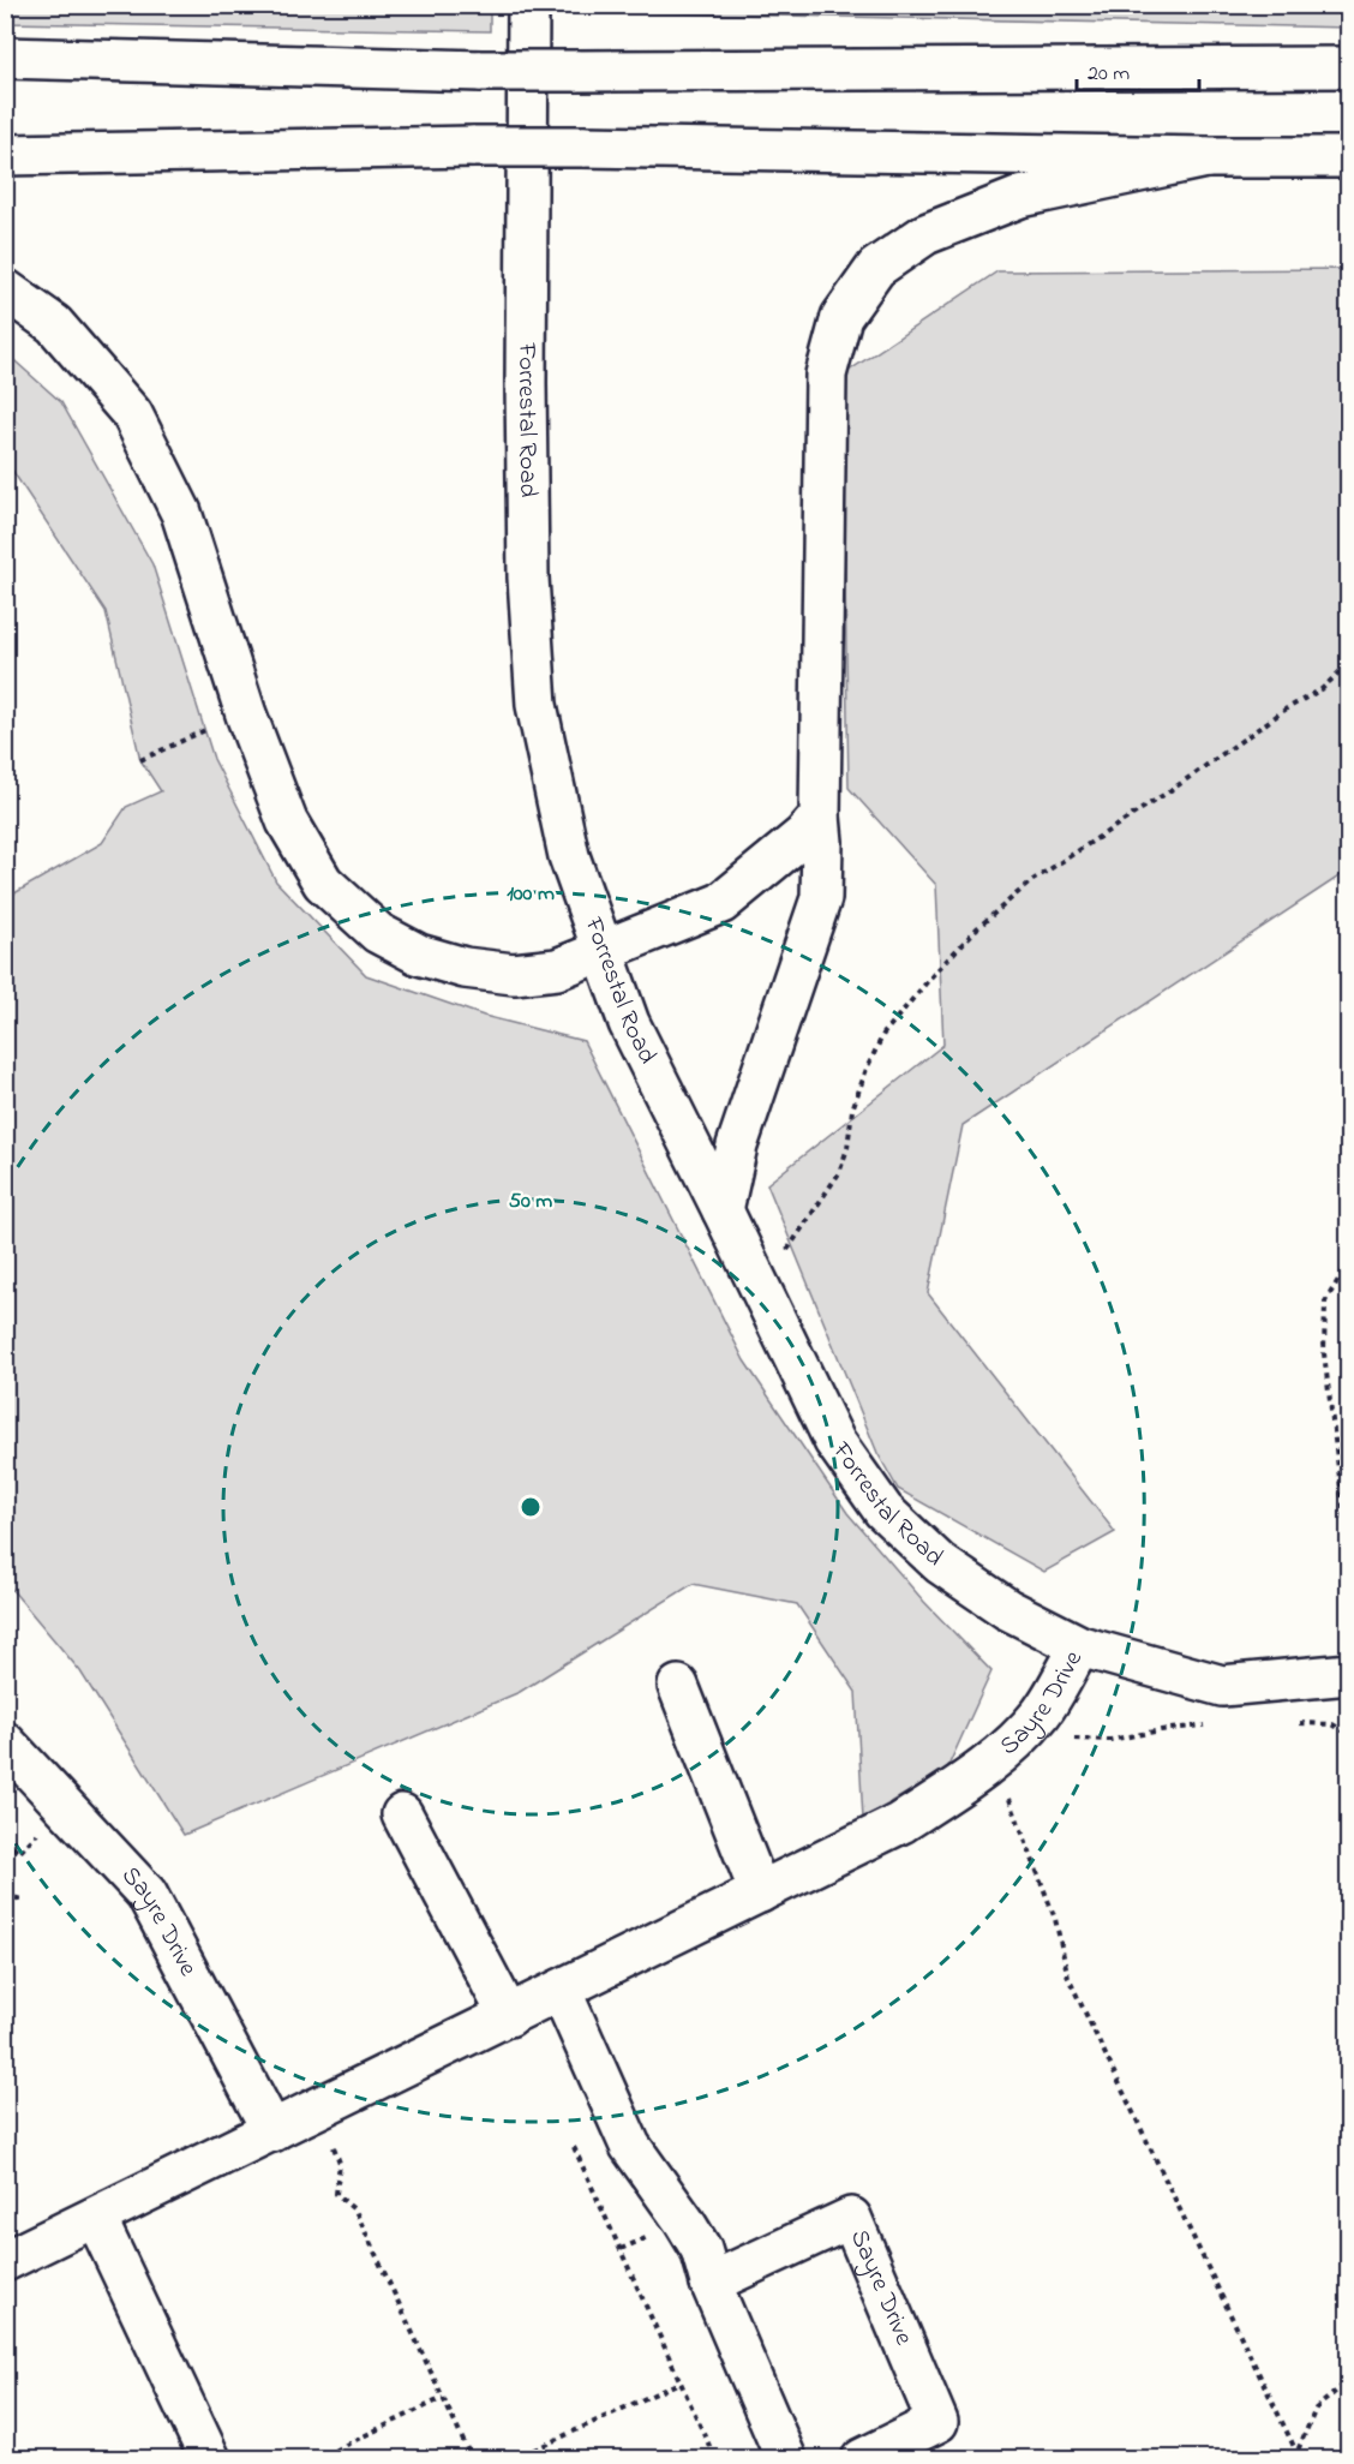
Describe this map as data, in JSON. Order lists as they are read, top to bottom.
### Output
{
  "streets": {
    "main road": ["Forrestal Road", "Sayre Drive"]
  },
  "crossings": [
    ["Forrestal Road", "Sayre Drive"]
  ],
  "scale_bar": "20 m",
  "rings": ["100 m", "50 m"]
}
